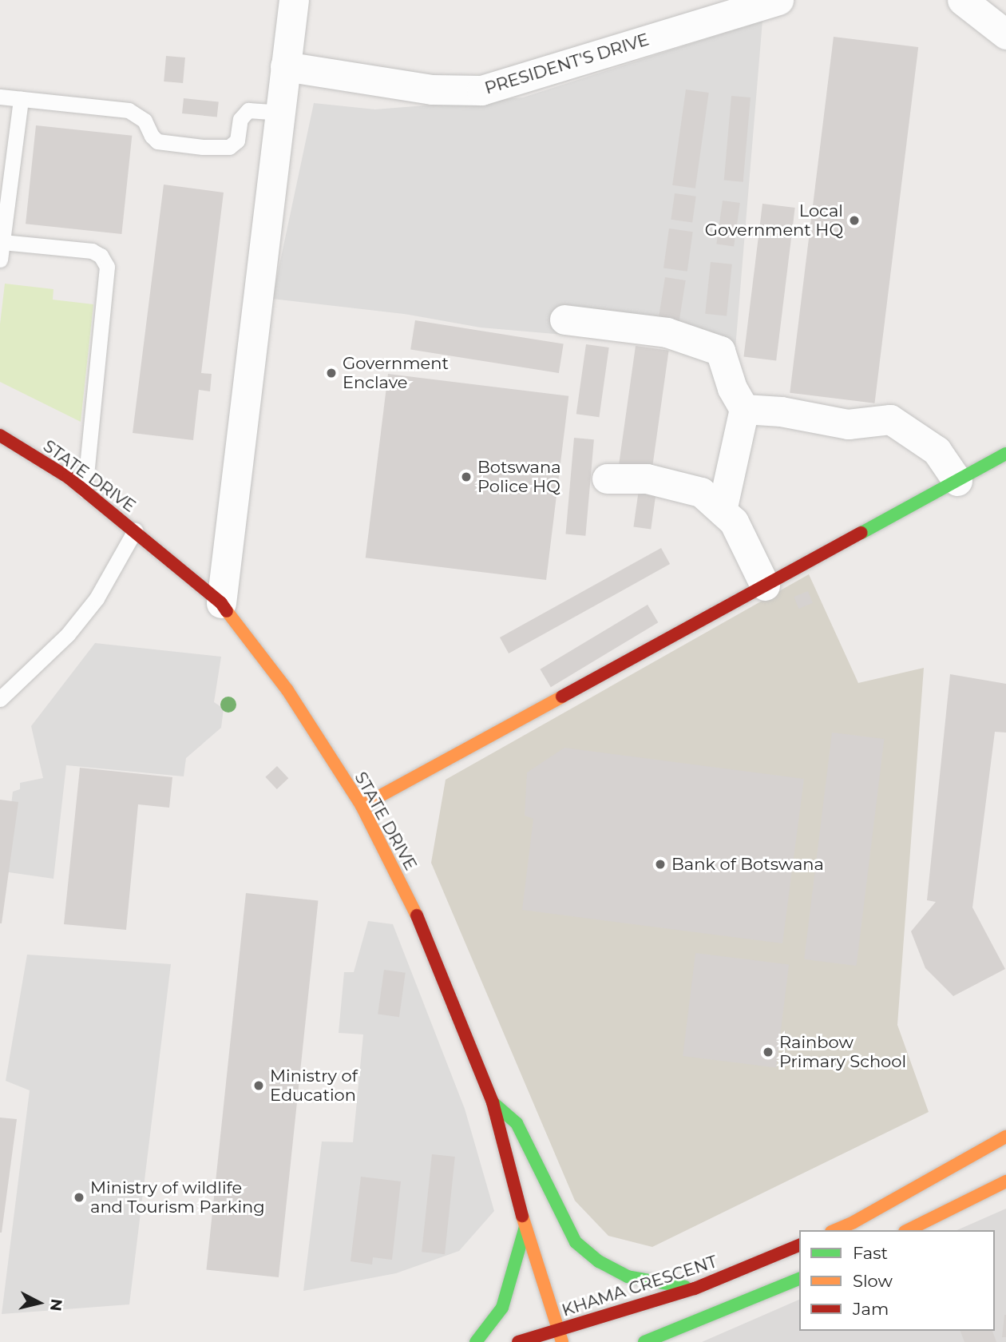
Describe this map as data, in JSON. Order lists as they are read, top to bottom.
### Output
{
  "streets": {
    "street": ["PRESIDENT'S DRIVE", "STATE DRIVE", "KHAMA CRESCENT"]
  },
  "crossings": [
    ["STATE DRIVE", "KHAMA CRESCENT"]
  ],
  "places": [
    "Local Government HQ",
    "Government Enclave",
    "Botswana Police HQ",
    "Bank of Botswana",
    "Rainbow Primary School",
    "Ministry of Education",
    "Ministry of wildlife and Tourism Parking"
  ],
  "legend": ["Fast", "Slow", "Jam"],
  "north": "right"
}
